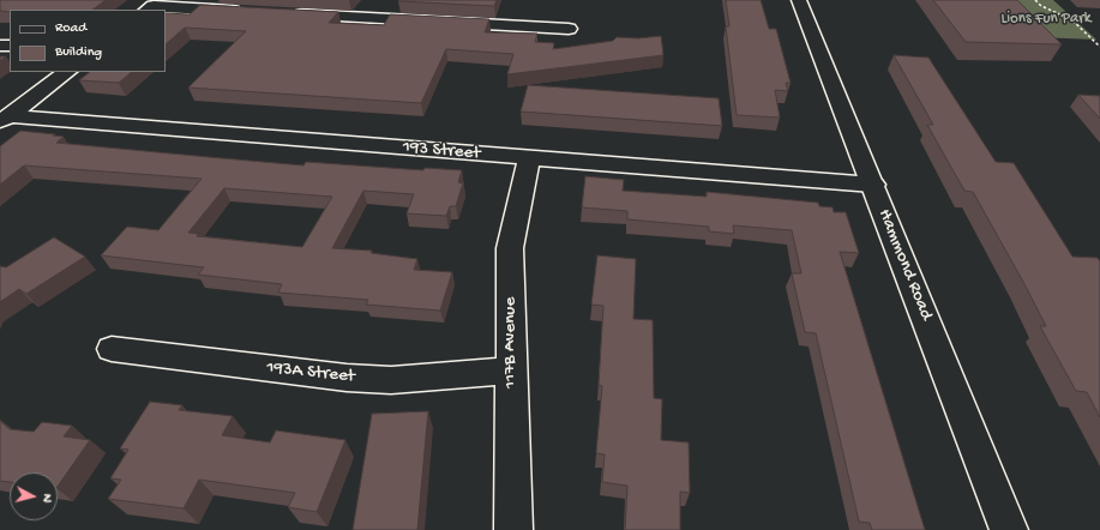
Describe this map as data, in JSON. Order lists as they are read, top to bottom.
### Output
{
  "streets": {
    "street": [
      "193 Street",
      "Hammond Road",
      "117B Avenue",
      "193A Street"
    ]
  },
  "crossings": [
    ["193 Street", "Hammond Road"],
    ["193 Street", "117B Avenue"],
    ["117B Avenue", "193A Street"]
  ],
  "parks": ["Lions Fun Park"],
  "legend": ["Road", "Building"],
  "north": "right"
}
